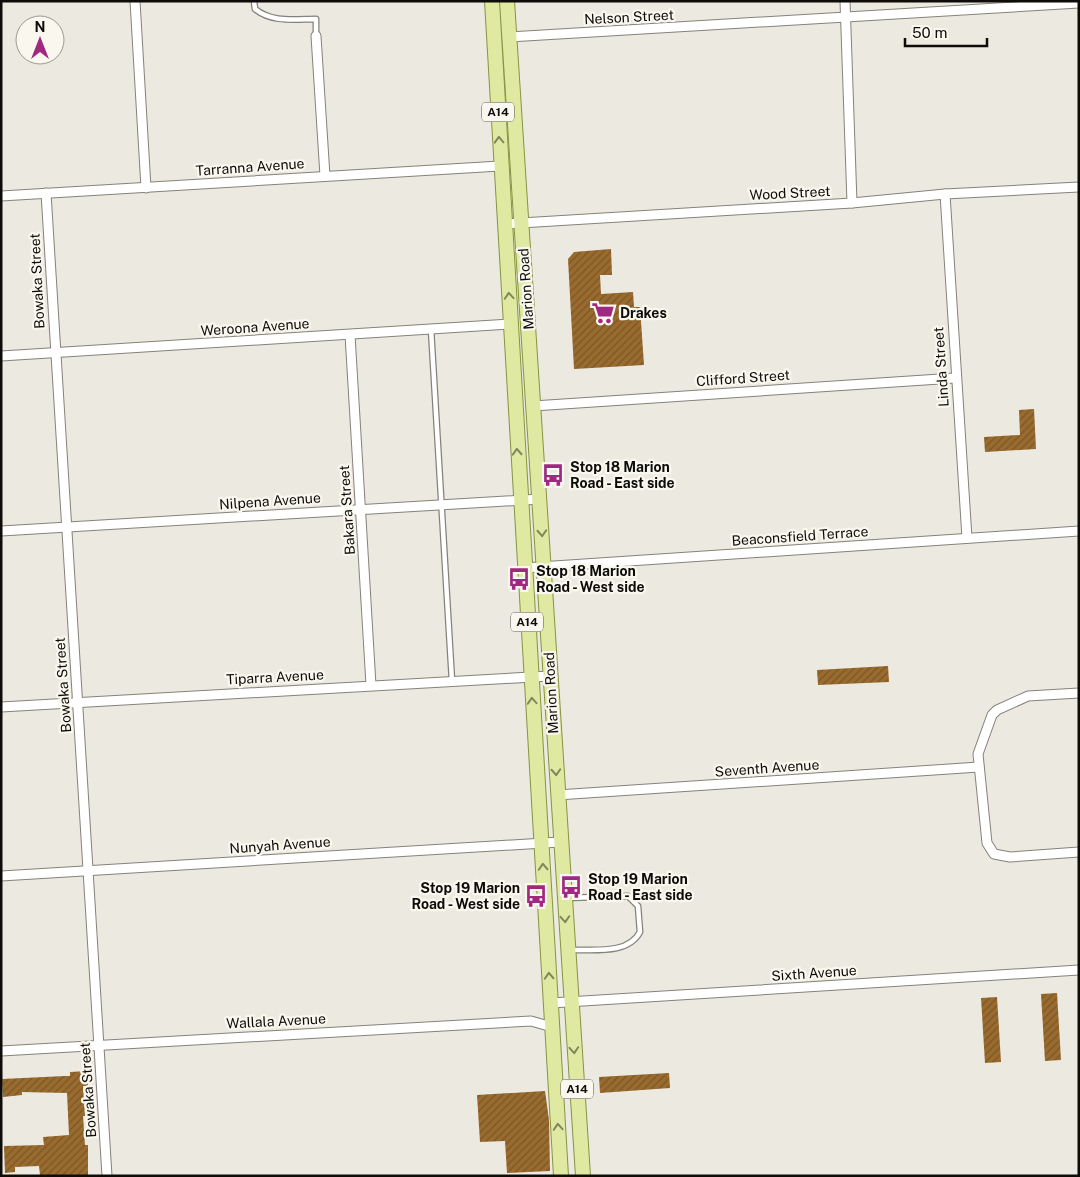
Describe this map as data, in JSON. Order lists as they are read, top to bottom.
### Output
{
  "streets": {
    "main road": ["A14", "Marion Road"],
    "street": [
      "Nelson Street",
      "Tarranna Avenue",
      "Wood Street",
      "Bowaka Street",
      "Weroona Avenue",
      "Linda Street",
      "Clifford Street",
      "Nilpena Avenue",
      "Bakara Street",
      "Beaconsfield Terrace",
      "Tiparra Avenue",
      "Seventh Avenue",
      "Nunyah Avenue",
      "Sixth Avenue",
      "Wallala Avenue"
    ]
  },
  "crossings": [
    ["Nelson Street", "Marion Road"],
    ["Tarranna Avenue", "Bowaka Street"],
    ["Tarranna Avenue", "Marion Road"],
    ["Wood Street", "Marion Road"],
    ["Wood Street", "Linda Street"],
    ["Bowaka Street", "Weroona Avenue"],
    ["Bowaka Street", "Nilpena Avenue"],
    ["Bowaka Street", "Tiparra Avenue"],
    ["Bowaka Street", "Nunyah Avenue"],
    ["Bowaka Street", "Wallala Avenue"],
    ["Marion Road", "Weroona Avenue"],
    ["Marion Road", "Clifford Street"],
    ["Marion Road", "Nilpena Avenue"],
    ["Marion Road", "Beaconsfield Terrace"],
    ["Marion Road", "Tiparra Avenue"],
    ["Marion Road", "Seventh Avenue"],
    ["Marion Road", "Nunyah Avenue"],
    ["Marion Road", "Sixth Avenue"],
    ["Marion Road", "Wallala Avenue"],
    ["Weroona Avenue", "Bakara Street"],
    ["Linda Street", "Clifford Street"],
    ["Linda Street", "Beaconsfield Terrace"],
    ["Nilpena Avenue", "Bakara Street"],
    ["Bakara Street", "Tiparra Avenue"]
  ],
  "places": {
    "supermarket": ["Drakes"],
    "bus stop": [
      "Stop 18 Marion Road - East side",
      "Stop 18 Marion Road - West side",
      "Stop 19 Marion Road - East side",
      "Stop 19 Marion Road - West side"
    ]
  },
  "scale_bar": "50 m",
  "north": "top"
}
